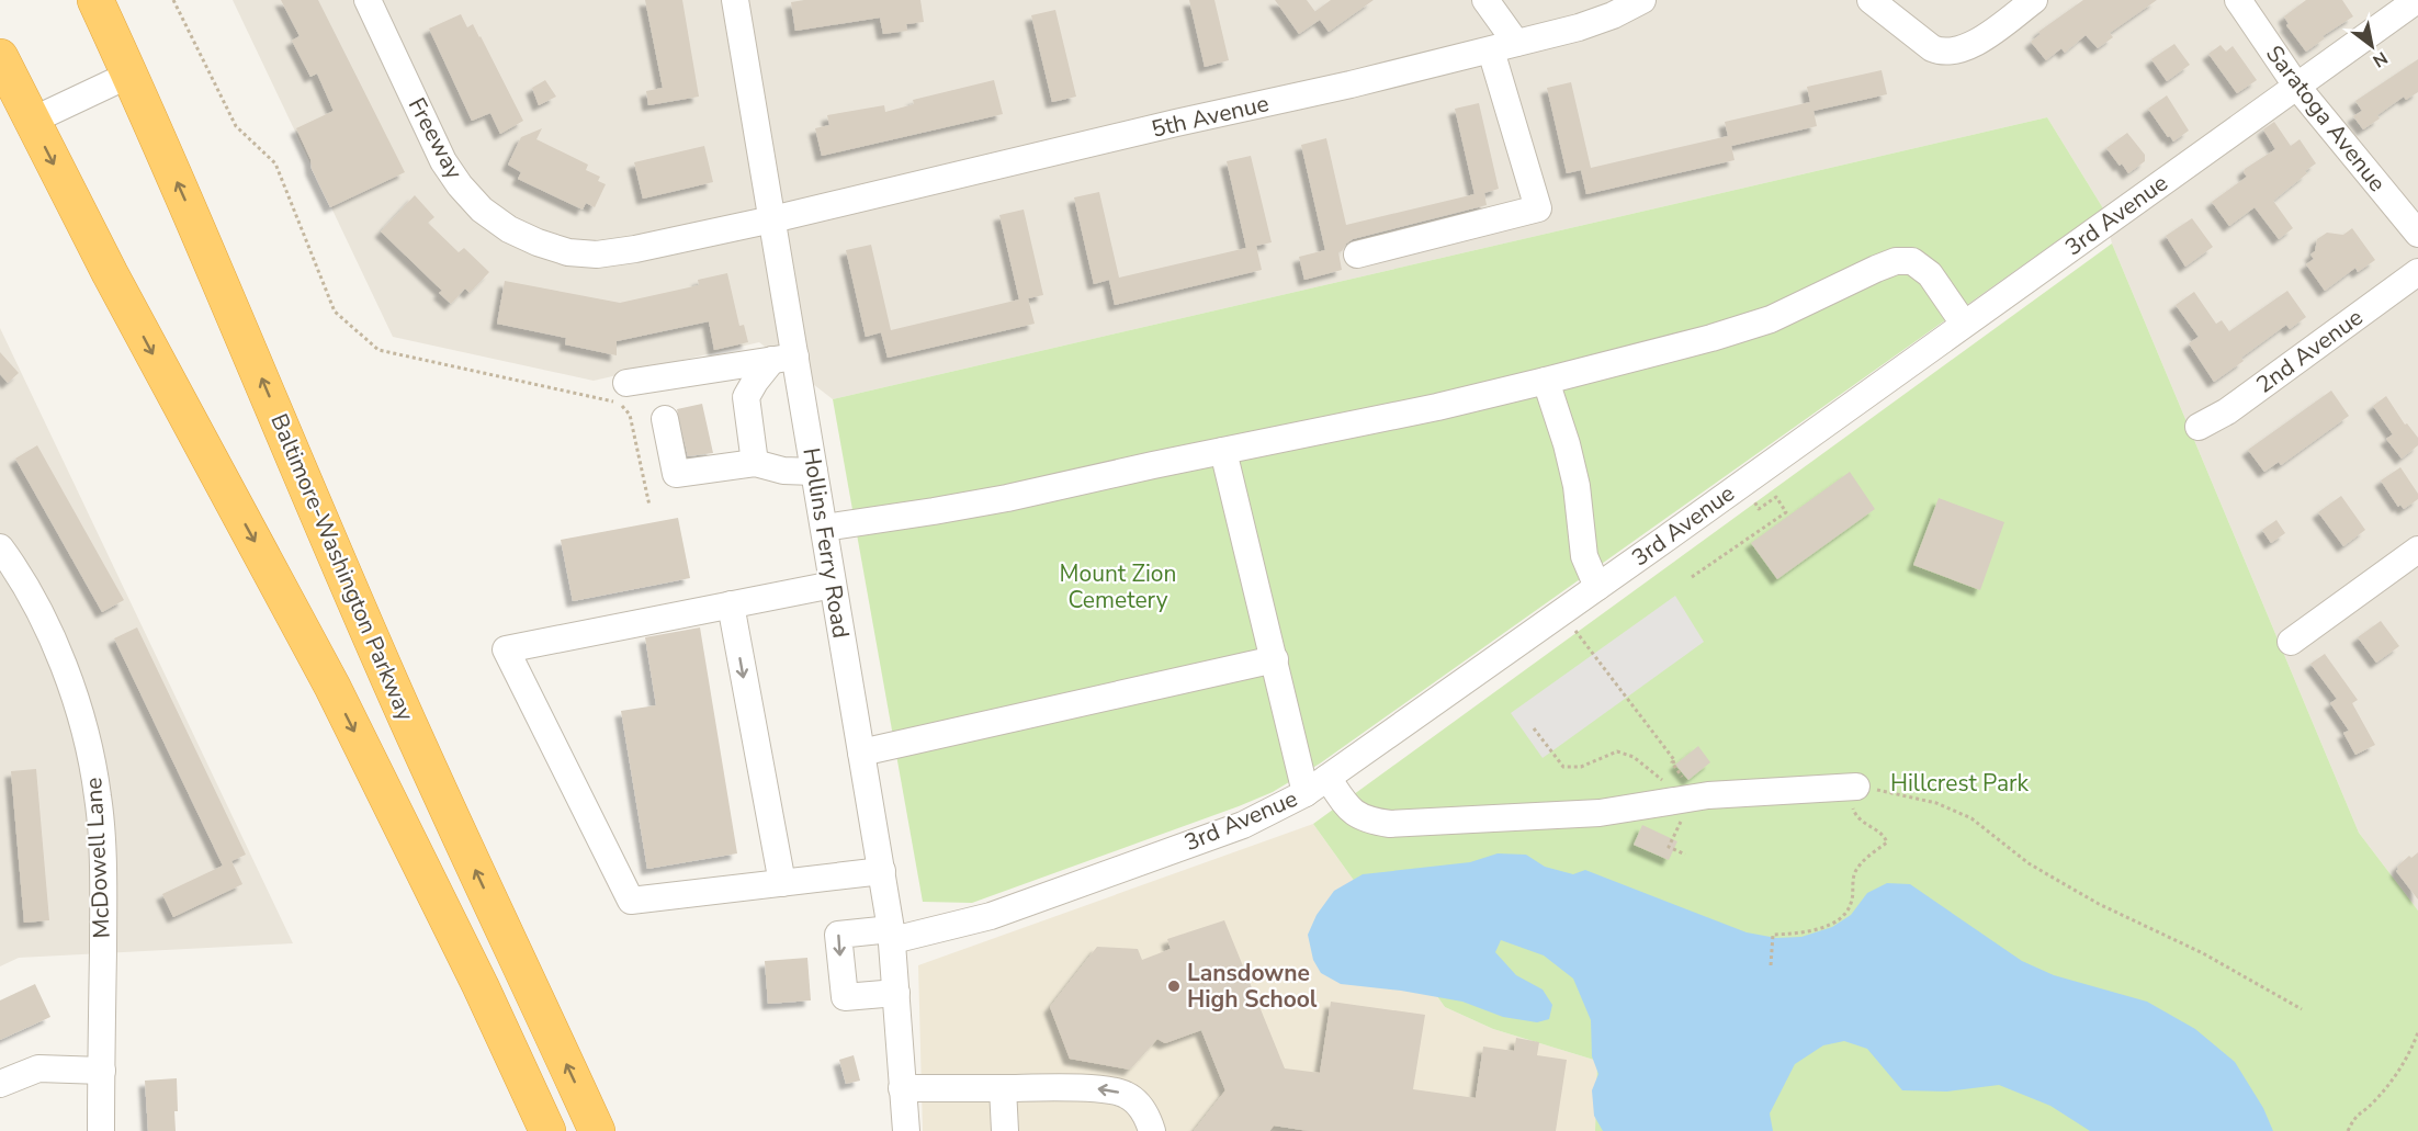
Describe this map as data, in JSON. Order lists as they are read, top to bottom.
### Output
{
  "streets": {
    "highway": ["Baltimore-Washington Parkway"],
    "street": [
      "5th Avenue",
      "Saratoga Avenue",
      "Freeway",
      "3rd Avenue",
      "2nd Avenue",
      "Hollins Ferry Road",
      "McDowell Lane"
    ]
  },
  "crossings": [
    ["5th Avenue", "Freeway"],
    ["5th Avenue", "Hollins Ferry Road"],
    ["Saratoga Avenue", "3rd Avenue"],
    ["Freeway", "Hollins Ferry Road"],
    ["3rd Avenue", "Hollins Ferry Road"]
  ],
  "parks": ["Mount Zion Cemetery", "Hillcrest Park"],
  "places": ["Lansdowne High School"],
  "north": "bottom right"
}
